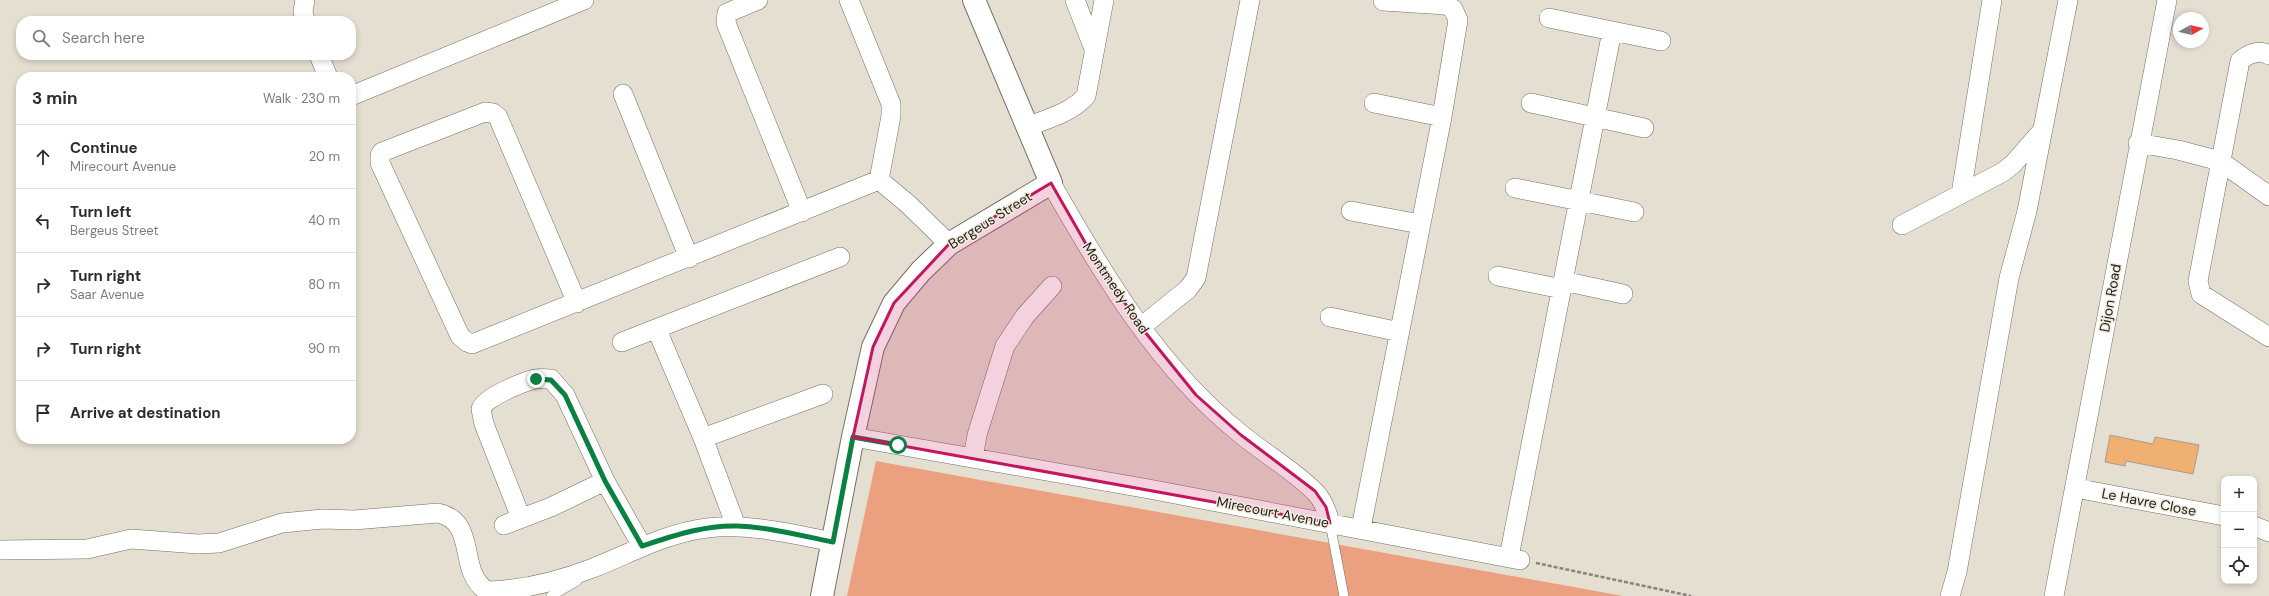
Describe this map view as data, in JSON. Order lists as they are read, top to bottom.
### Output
{
  "streets": {
    "street": [
      "Bergeus Street",
      "Montmedy Road",
      "Dijon Road",
      "Le Havre Close",
      "Mirecourt Avenue"
    ]
  },
  "crossings": [
    ["Bergeus Street", "Montmedy Road"],
    ["Bergeus Street", "Mirecourt Avenue"],
    ["Montmedy Road", "Mirecourt Avenue"],
    ["Dijon Road", "Le Havre Close"]
  ],
  "north": "right",
  "page": {
    "search": "Search here",
    "heading": ["3 min", "Walk · 230 m"],
    "list": [
      ["Continue", "Mirecourt Avenue", "20 m"],
      ["Turn left", "Bergeus Street", "40 m"],
      ["Turn right", "Saar Avenue", "80 m"],
      ["Turn right", "90 m"],
      "Arrive at destination"
    ],
    "map_buttons": ["+", "−"]
  }
}
